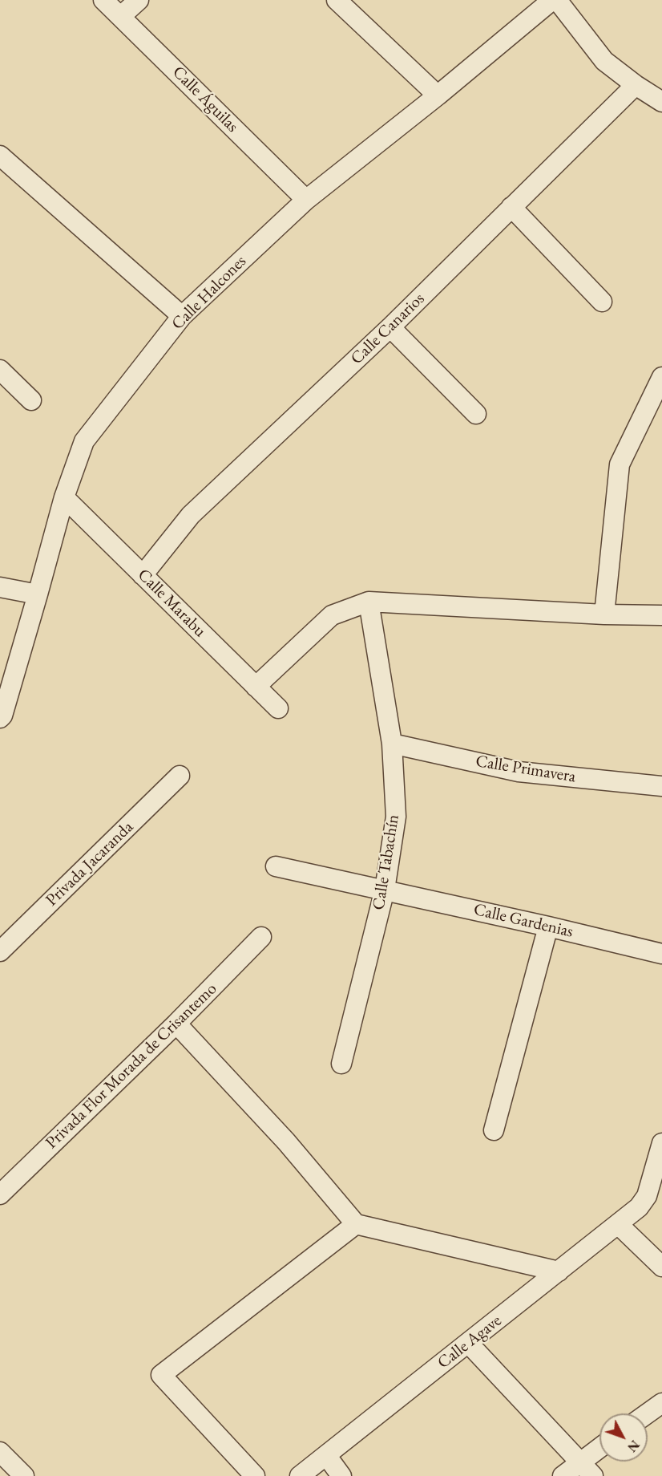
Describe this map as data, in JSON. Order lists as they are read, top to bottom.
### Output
{
  "streets": {
    "street": [
      "Calle Águilas",
      "Calle Halcones",
      "Calle Canarios",
      "Calle Marabu",
      "Calle Primavera",
      "Calle Tabachín",
      "Privada Jacaranda",
      "Calle Gardenias",
      "Privada Flor Morada de Crisantemo",
      "Calle Agave"
    ]
  },
  "crossings": [
    ["Calle Águilas", "Calle Halcones"],
    ["Calle Halcones", "Calle Marabu"],
    ["Calle Canarios", "Calle Marabu"],
    ["Calle Primavera", "Calle Tabachín"],
    ["Calle Tabachín", "Calle Gardenias"]
  ],
  "north": "bottom right"
}
